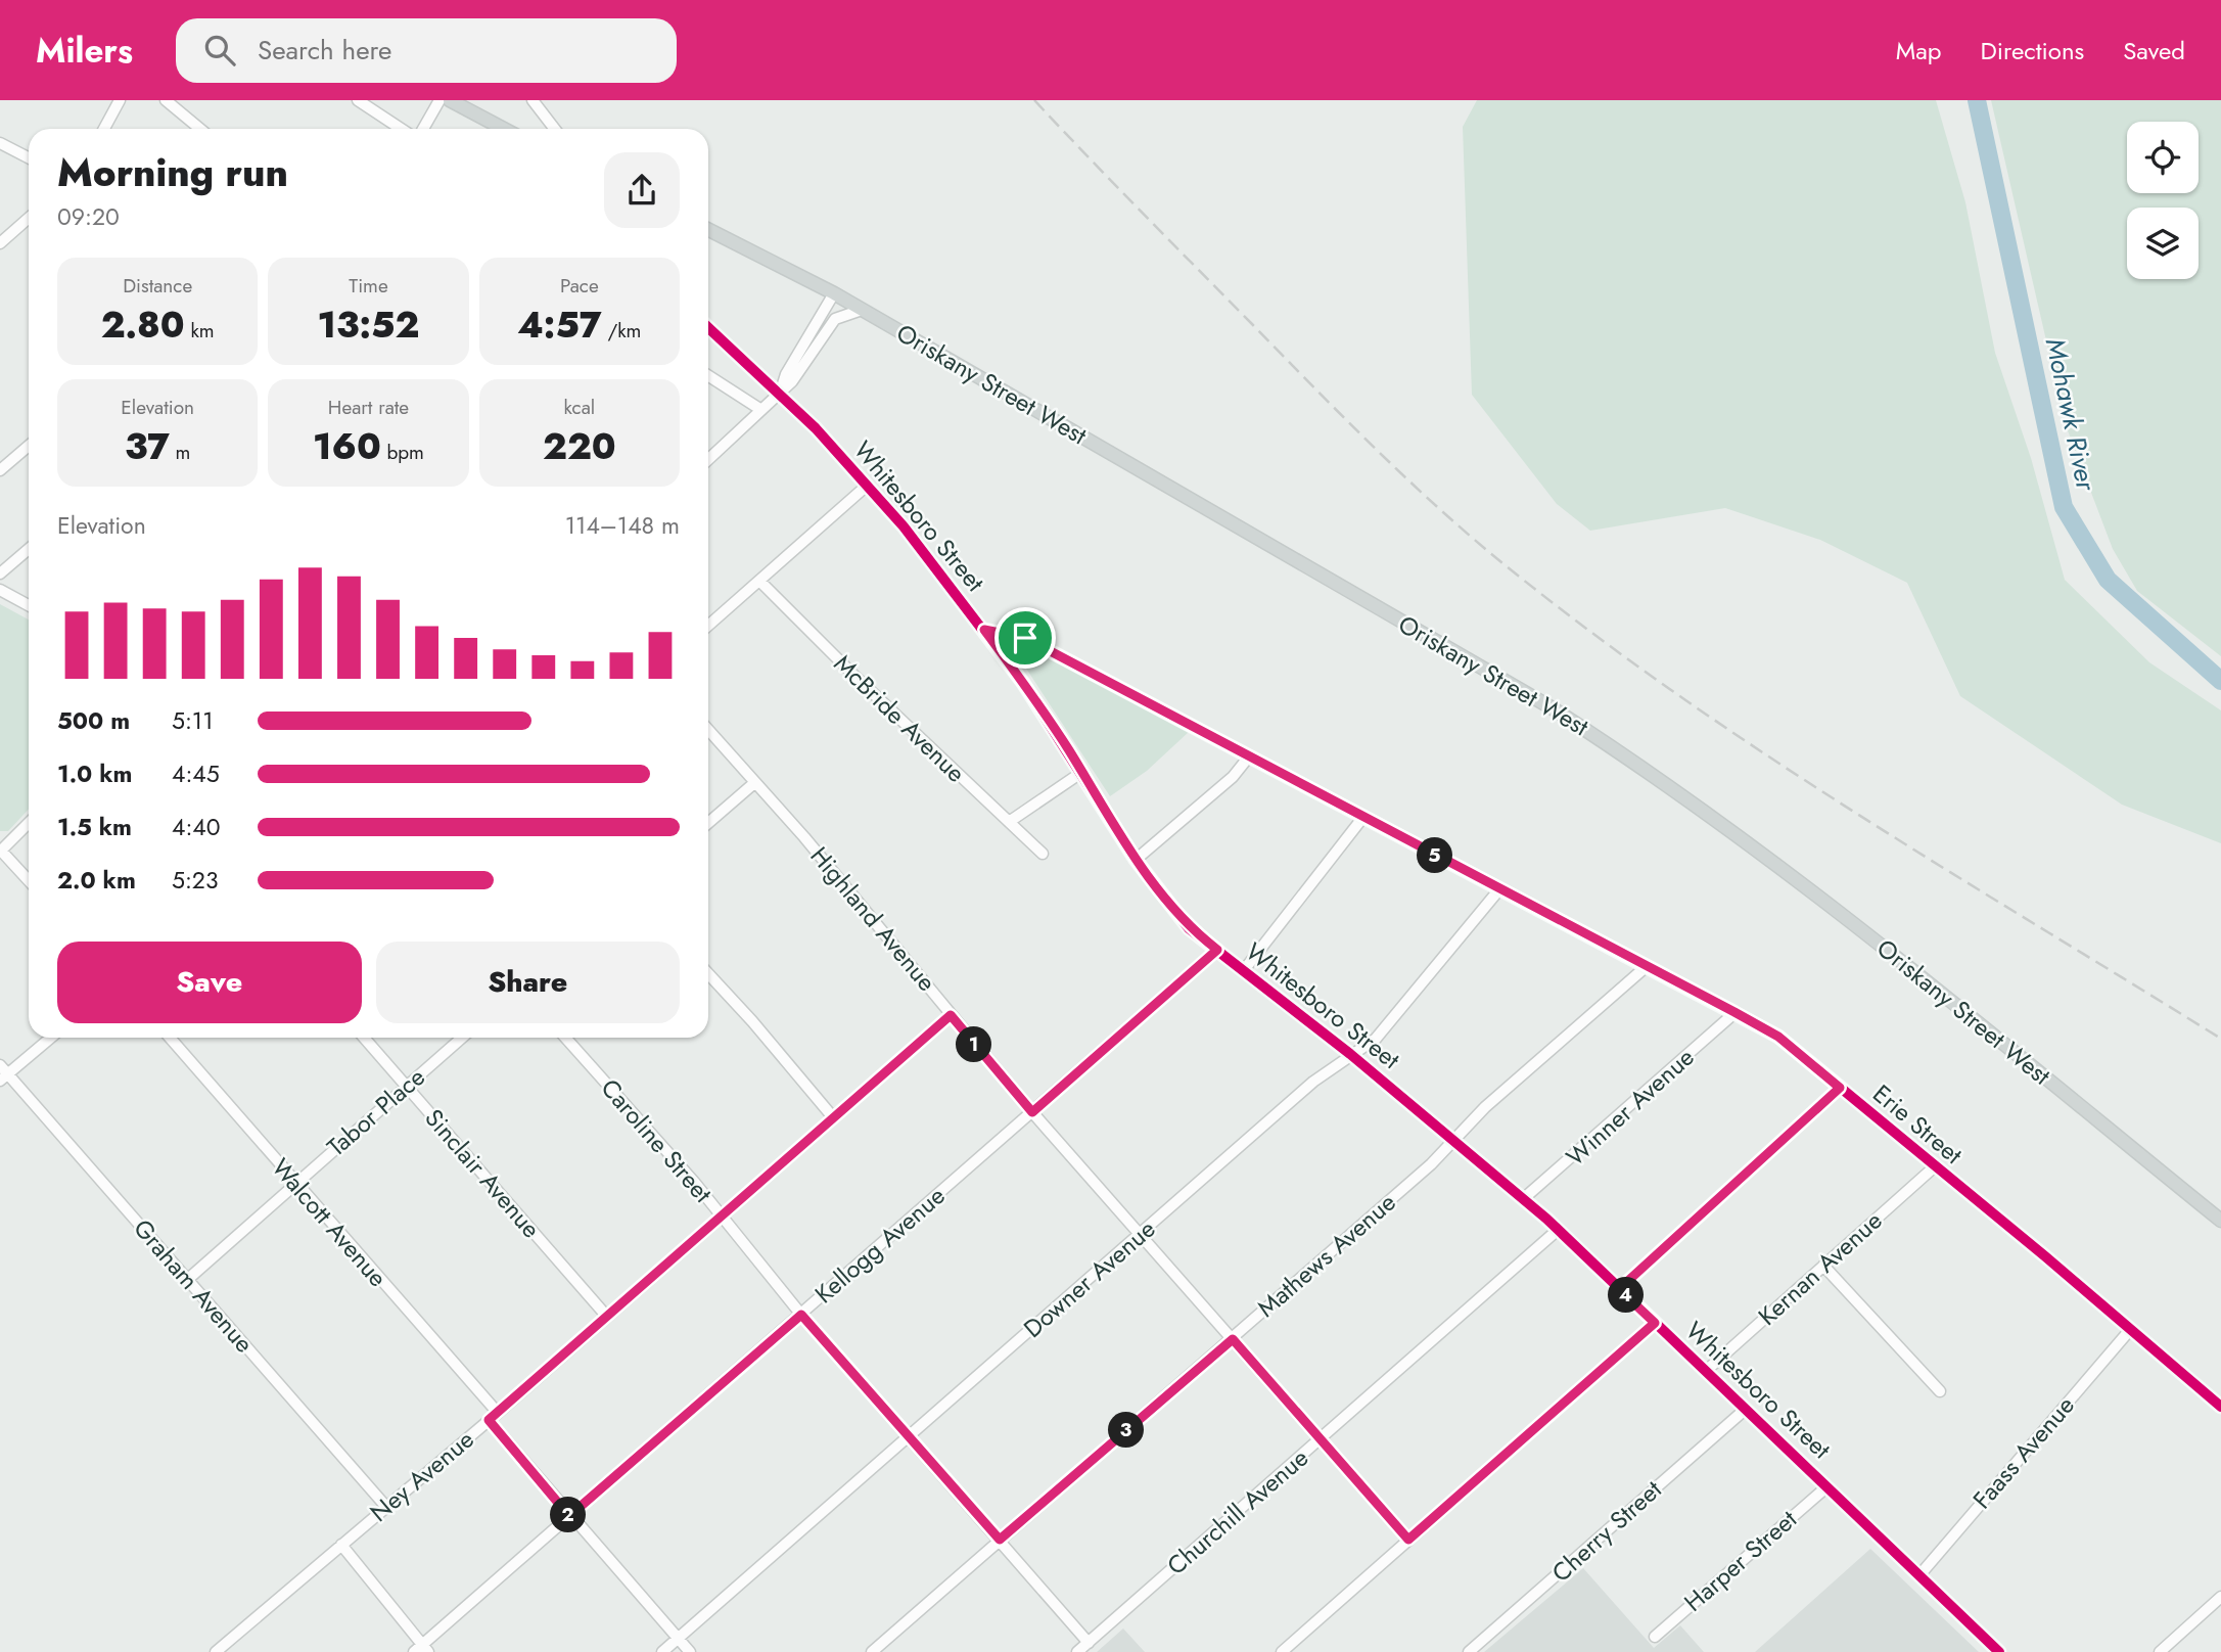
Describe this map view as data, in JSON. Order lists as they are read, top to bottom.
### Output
{
  "streets": {
    "main road": ["Oriskany Street West"],
    "street": [
      "Whitesboro Street",
      "McBride Avenue",
      "Highland Avenue",
      "Winner Avenue",
      "Tabor Place",
      "Erie Street",
      "Caroline Street",
      "Sinclair Avenue",
      "Walcott Avenue",
      "Kellogg Avenue",
      "Mathews Avenue",
      "Kernan Avenue",
      "Downer Avenue",
      "Graham Avenue",
      "Faass Avenue",
      "Ney Avenue",
      "Churchill Avenue",
      "Cherry Street",
      "Harper Street"
    ]
  },
  "crossings": [
    ["Whitesboro Street", "Winner Avenue"],
    ["Whitesboro Street", "Erie Street"],
    ["Whitesboro Street", "Kellogg Avenue"],
    ["Whitesboro Street", "Mathews Avenue"],
    ["Whitesboro Street", "Kernan Avenue"],
    ["Whitesboro Street", "Downer Avenue"],
    ["Whitesboro Street", "Faass Avenue"],
    ["Whitesboro Street", "Churchill Avenue"],
    ["Whitesboro Street", "Cherry Street"],
    ["Whitesboro Street", "Harper Street"],
    ["Highland Avenue", "Kellogg Avenue"],
    ["Highland Avenue", "Mathews Avenue"],
    ["Highland Avenue", "Downer Avenue"],
    ["Highland Avenue", "Ney Avenue"],
    ["Highland Avenue", "Churchill Avenue"],
    ["Winner Avenue", "Erie Street"],
    ["Tabor Place", "Sinclair Avenue"],
    ["Tabor Place", "Walcott Avenue"],
    ["Tabor Place", "Graham Avenue"],
    ["Erie Street", "Mathews Avenue"],
    ["Erie Street", "Kernan Avenue"],
    ["Erie Street", "Downer Avenue"],
    ["Erie Street", "Faass Avenue"],
    ["Caroline Street", "Kellogg Avenue"],
    ["Caroline Street", "Mathews Avenue"],
    ["Caroline Street", "Downer Avenue"],
    ["Caroline Street", "Ney Avenue"],
    ["Caroline Street", "Churchill Avenue"],
    ["Sinclair Avenue", "Ney Avenue"],
    ["Walcott Avenue", "Kellogg Avenue"],
    ["Walcott Avenue", "Downer Avenue"],
    ["Walcott Avenue", "Ney Avenue"],
    ["Graham Avenue", "Ney Avenue"]
  ],
  "water": ["Mohawk River"],
  "page": {
    "header": "Milers",
    "search": "Search here",
    "nav": ["Map", "Directions", "Saved"],
    "heading": ["Morning run", "09:20"],
    "stats": [
      ["Distance", "2.80 km"],
      ["Time", "13:52"],
      ["Pace", "4:57 /km"],
      ["Elevation", "37 m"],
      ["Heart rate", "160 bpm"],
      ["kcal", "220"]
    ],
    "chart": ["Elevation", "114–148 m"],
    "list": [
      {
        "name": "500 m",
        "note": "5:11"
      },
      {
        "name": "1.0 km",
        "note": "4:45"
      },
      {
        "name": "1.5 km",
        "note": "4:40"
      },
      {
        "name": "2.0 km",
        "note": "5:23"
      }
    ],
    "pins": [
      "5",
      "1",
      "4",
      "3",
      "2"
    ],
    "buttons": ["Save", "Share"]
  }
}
